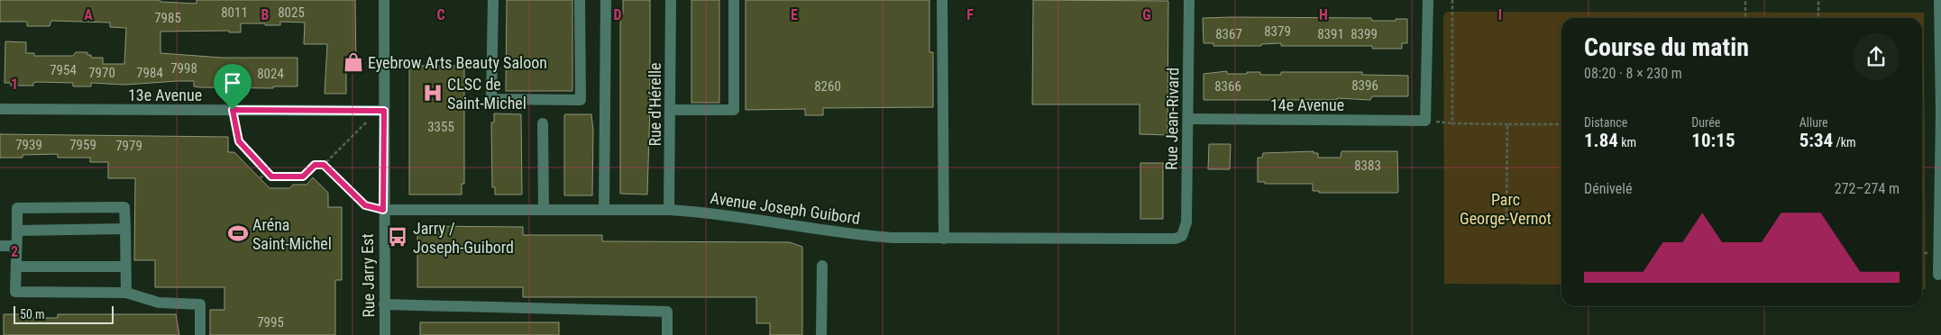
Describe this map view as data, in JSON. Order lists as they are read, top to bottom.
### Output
{
  "streets": {
    "street": [
      "13e Avenue",
      "Rue d'Hérelle",
      "14e Avenue",
      "Rue Jean-Rivard",
      "Avenue Joseph Guibord",
      "Rue Jarry Est"
    ]
  },
  "crossings": [
    ["13e Avenue", "Rue Jarry Est"],
    ["Rue d'Hérelle", "Avenue Joseph Guibord"],
    ["14e Avenue", "Rue Jean-Rivard"],
    ["Rue Jean-Rivard", "Avenue Joseph Guibord"],
    ["Avenue Joseph Guibord", "Rue Jarry Est"]
  ],
  "parks": ["Parc George-Vernot"],
  "places": {
    "shop": ["Eyebrow Arts Beauty Saloon"],
    "hospital": ["CLSC de Saint-Michel"],
    "sports": ["Aréna Saint-Michel"],
    "bus stop": ["Jarry / Joseph-Guibord"]
  },
  "house_numbers": [
    "8011",
    "8025",
    "7985",
    "8379",
    "8367",
    "8391",
    "8399",
    "7998",
    "7954",
    "7970",
    "7984",
    "8024",
    "8396",
    "8260",
    "8366",
    "3355",
    "7939",
    "7959",
    "7979",
    "8383",
    "7995"
  ],
  "scale_bar": "50 m",
  "page": {
    "heading": ["Course du matin", "08:20 · 8 × 230 m"],
    "stats": [
      ["Distance", "1.84 km"],
      ["Durée", "10:15"],
      ["Allure", "5:34 /km"]
    ],
    "chart": ["Dénivelé", "272–274 m"],
    "scale": "50 m"
  },
  "grid": {
    "columns": [
      "A",
      "B",
      "C",
      "D",
      "E",
      "F",
      "G",
      "H",
      "I"
    ],
    "rows": ["1", "2"]
  }
}
